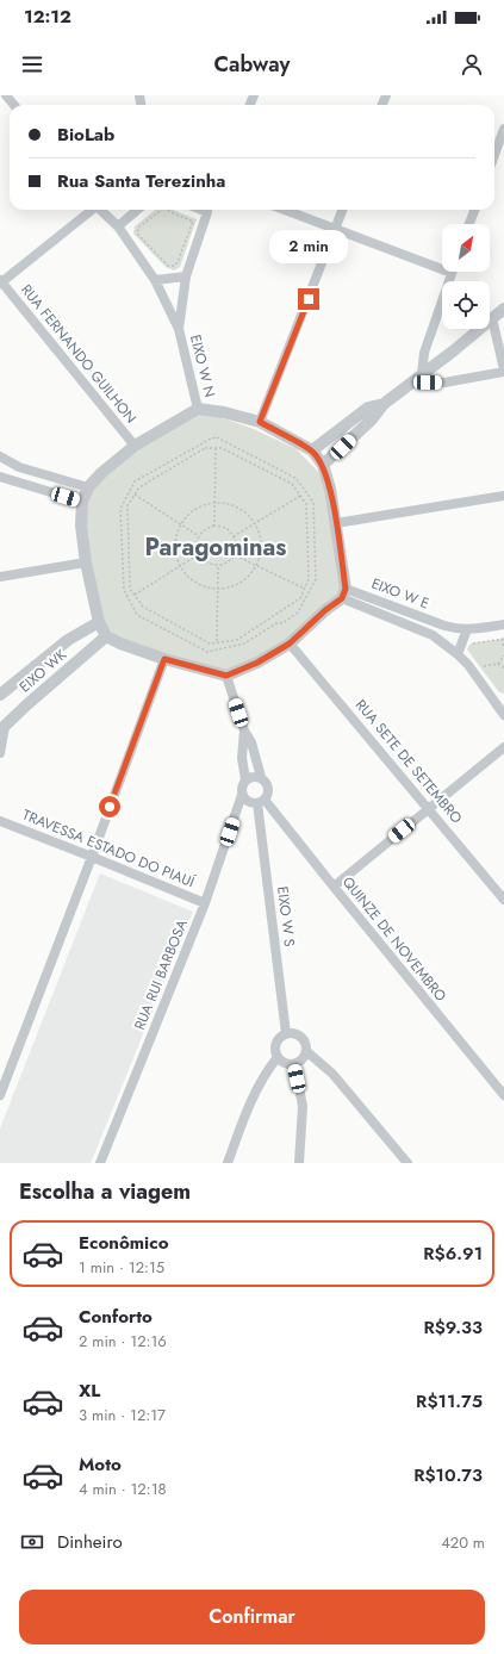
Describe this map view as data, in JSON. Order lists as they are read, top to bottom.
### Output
{
  "streets": {
    "street": [
      "RUA FERNANDO GUILHON",
      "EIXO W N",
      "EIXO W E",
      "EIXO WK",
      "RUA SETE DE SETEMBRO",
      "TRAVESSA ESTADO DO PIAUÍ",
      "EIXO W S",
      "QUINZE DE NOVEMBRO",
      "RUA RUI BARBOSA"
    ]
  },
  "crossings": [
    ["TRAVESSA ESTADO DO PIAUÍ", "RUA RUI BARBOSA"],
    ["EIXO W S", "QUINZE DE NOVEMBRO"],
    ["EIXO W S", "RUA RUI BARBOSA"],
    ["QUINZE DE NOVEMBRO", "RUA RUI BARBOSA"]
  ],
  "districts": ["Paragominas"],
  "north": "top right",
  "page": {
    "status": "12:12",
    "header": "Cabway",
    "banner": ["BioLab", "Rua Santa Terezinha"],
    "bubble": "2 min",
    "heading": "Escolha a viagem",
    "list": [
      {
        "name": "Econômico",
        "note": "1 min · 12:15",
        "value": "R$6.91"
      },
      {
        "name": "Conforto",
        "note": "2 min · 12:16",
        "value": "R$9.33"
      },
      {
        "name": "XL",
        "note": "3 min · 12:17",
        "value": "R$11.75"
      },
      {
        "name": "Moto",
        "note": "4 min · 12:18",
        "value": "R$10.73"
      }
    ],
    "pay": ["Dinheiro", "420 m"],
    "buttons": "Confirmar"
  }
}
